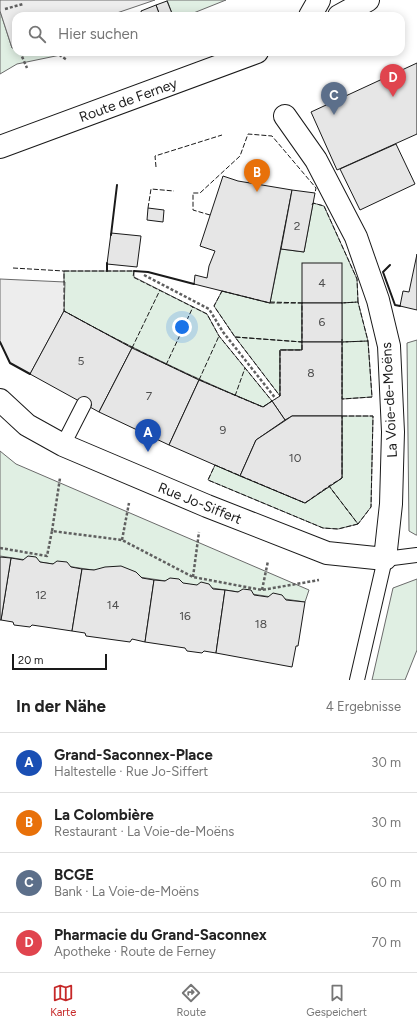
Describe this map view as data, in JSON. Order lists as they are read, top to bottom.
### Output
{
  "streets": {
    "street": ["Route de Ferney", "La Voie-de-Moëns", "Rue Jo-Siffert"]
  },
  "crossings": [
    ["La Voie-de-Moëns", "Rue Jo-Siffert"]
  ],
  "house_numbers": [
    "2",
    "4",
    "6",
    "5",
    "8",
    "7",
    "9",
    "10",
    "12",
    "14",
    "16",
    "18"
  ],
  "scale_bar": "20 m",
  "page": {
    "search": "Hier suchen",
    "pins": [
      "D",
      "C",
      "B",
      "A"
    ],
    "scale": "20 m",
    "heading": ["In der Nähe", "4 Ergebnisse"],
    "list": [
      {
        "mark": "A",
        "name": "Grand-Saconnex-Place",
        "note": "Haltestelle · Rue Jo-Siffert",
        "value": "30 m"
      },
      {
        "mark": "B",
        "name": "La Colombière",
        "note": "Restaurant · La Voie-de-Moëns",
        "value": "30 m"
      },
      {
        "mark": "C",
        "name": "BCGE",
        "note": "Bank · La Voie-de-Moëns",
        "value": "60 m"
      },
      {
        "mark": "D",
        "name": "Pharmacie du Grand-Saconnex",
        "note": "Apotheke · Route de Ferney",
        "value": "70 m"
      }
    ],
    "nav": ["Karte", "Route", "Gespeichert"]
  }
}
